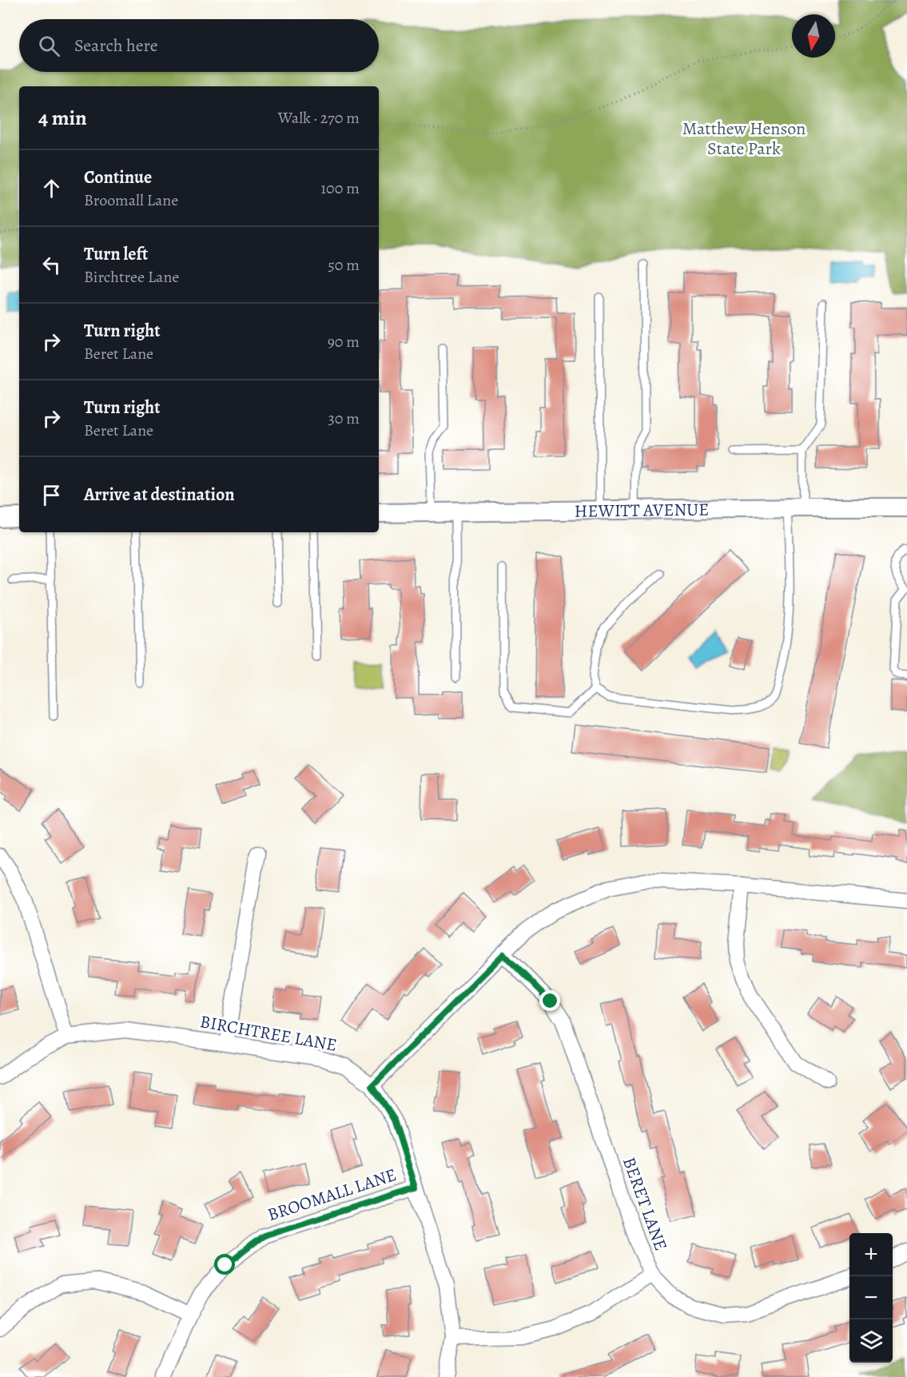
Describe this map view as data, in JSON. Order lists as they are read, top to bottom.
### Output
{
  "streets": {
    "street": [
      "HEWITT AVENUE",
      "BIRCHTREE LANE",
      "BROOMALL LANE",
      "BERET LANE"
    ]
  },
  "crossings": [
    ["BIRCHTREE LANE", "BROOMALL LANE"]
  ],
  "parks": ["Matthew Henson State Park"],
  "north": "bottom",
  "page": {
    "search": "Search here",
    "heading": ["4 min", "Walk · 270 m"],
    "list": [
      ["Continue", "Broomall Lane", "100 m"],
      ["Turn left", "Birchtree Lane", "50 m"],
      ["Turn right", "Beret Lane", "90 m"],
      ["Turn right", "Beret Lane", "30 m"],
      "Arrive at destination"
    ],
    "map_buttons": ["+", "−"]
  }
}
